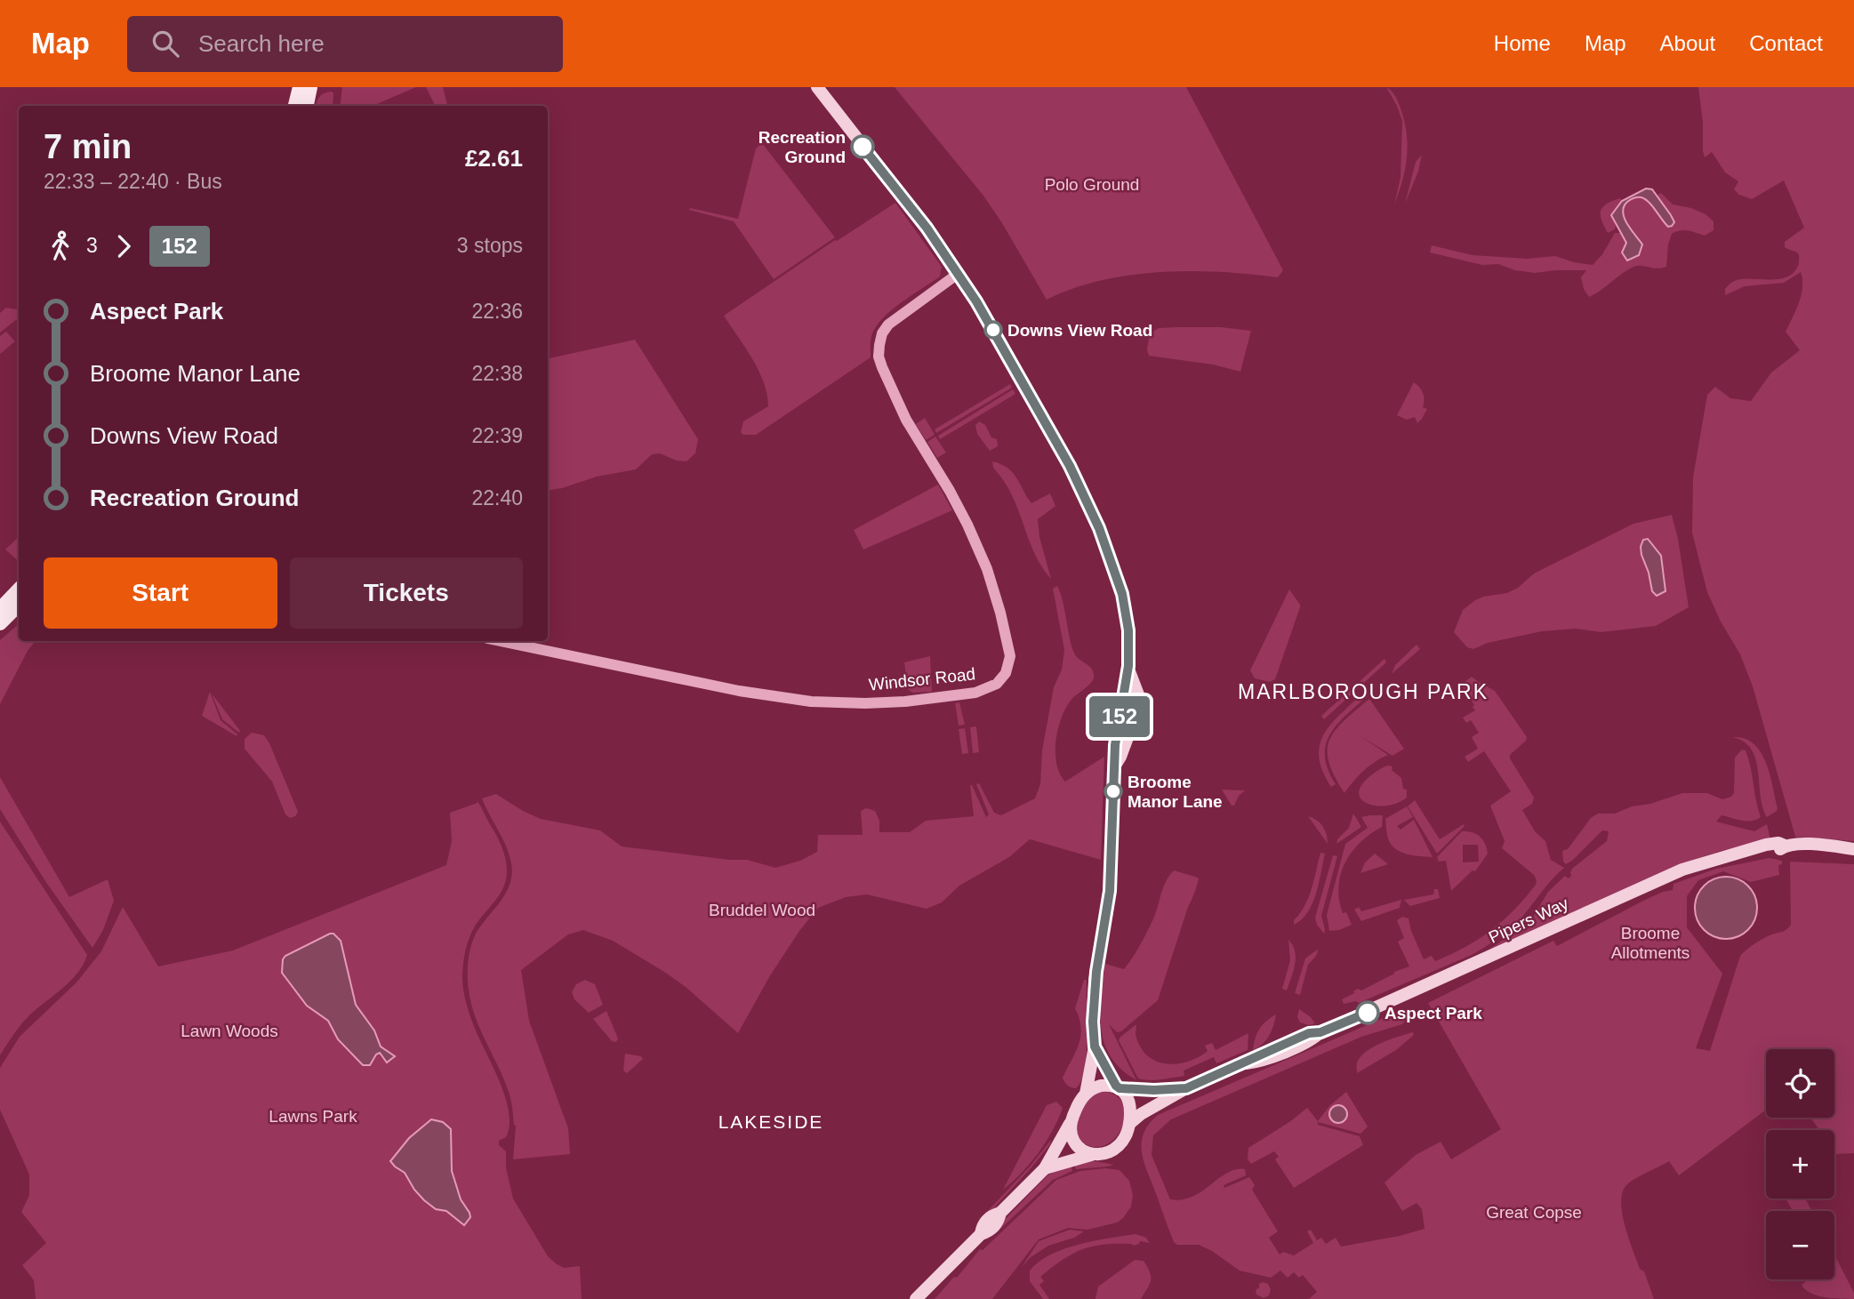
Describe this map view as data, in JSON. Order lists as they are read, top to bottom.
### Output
{
  "streets": {
    "main road": ["Pipers Way"],
    "street": ["Windsor Road"]
  },
  "districts": ["MARLBOROUGH PARK", "LAKESIDE"],
  "parks": [
    "Polo Ground",
    "Bruddel Wood",
    "Broome Allotments",
    "Lawn Woods",
    "Lawns Park",
    "Great Copse"
  ],
  "places": [
    "Recreation Ground",
    "Downs View Road",
    "Broome Manor Lane",
    "Aspect Park"
  ],
  "lines": ["bus line 152"],
  "page": {
    "header": "Map",
    "search": "Search here",
    "nav": [
      "Home",
      "Map",
      "About",
      "Contact"
    ],
    "on_map": "152",
    "heading": ["7 min", "22:33 – 22:40 · Bus", "£2.61"],
    "legs": ["3", "152", "3 stops"],
    "list": [
      {
        "name": "Aspect Park",
        "value": "22:36"
      },
      {
        "name": "Broome Manor Lane",
        "value": "22:38"
      },
      {
        "name": "Downs View Road",
        "value": "22:39"
      },
      {
        "name": "Recreation Ground",
        "value": "22:40"
      }
    ],
    "buttons": ["Start", "Tickets"],
    "map_buttons": ["+", "−"]
  }
}
